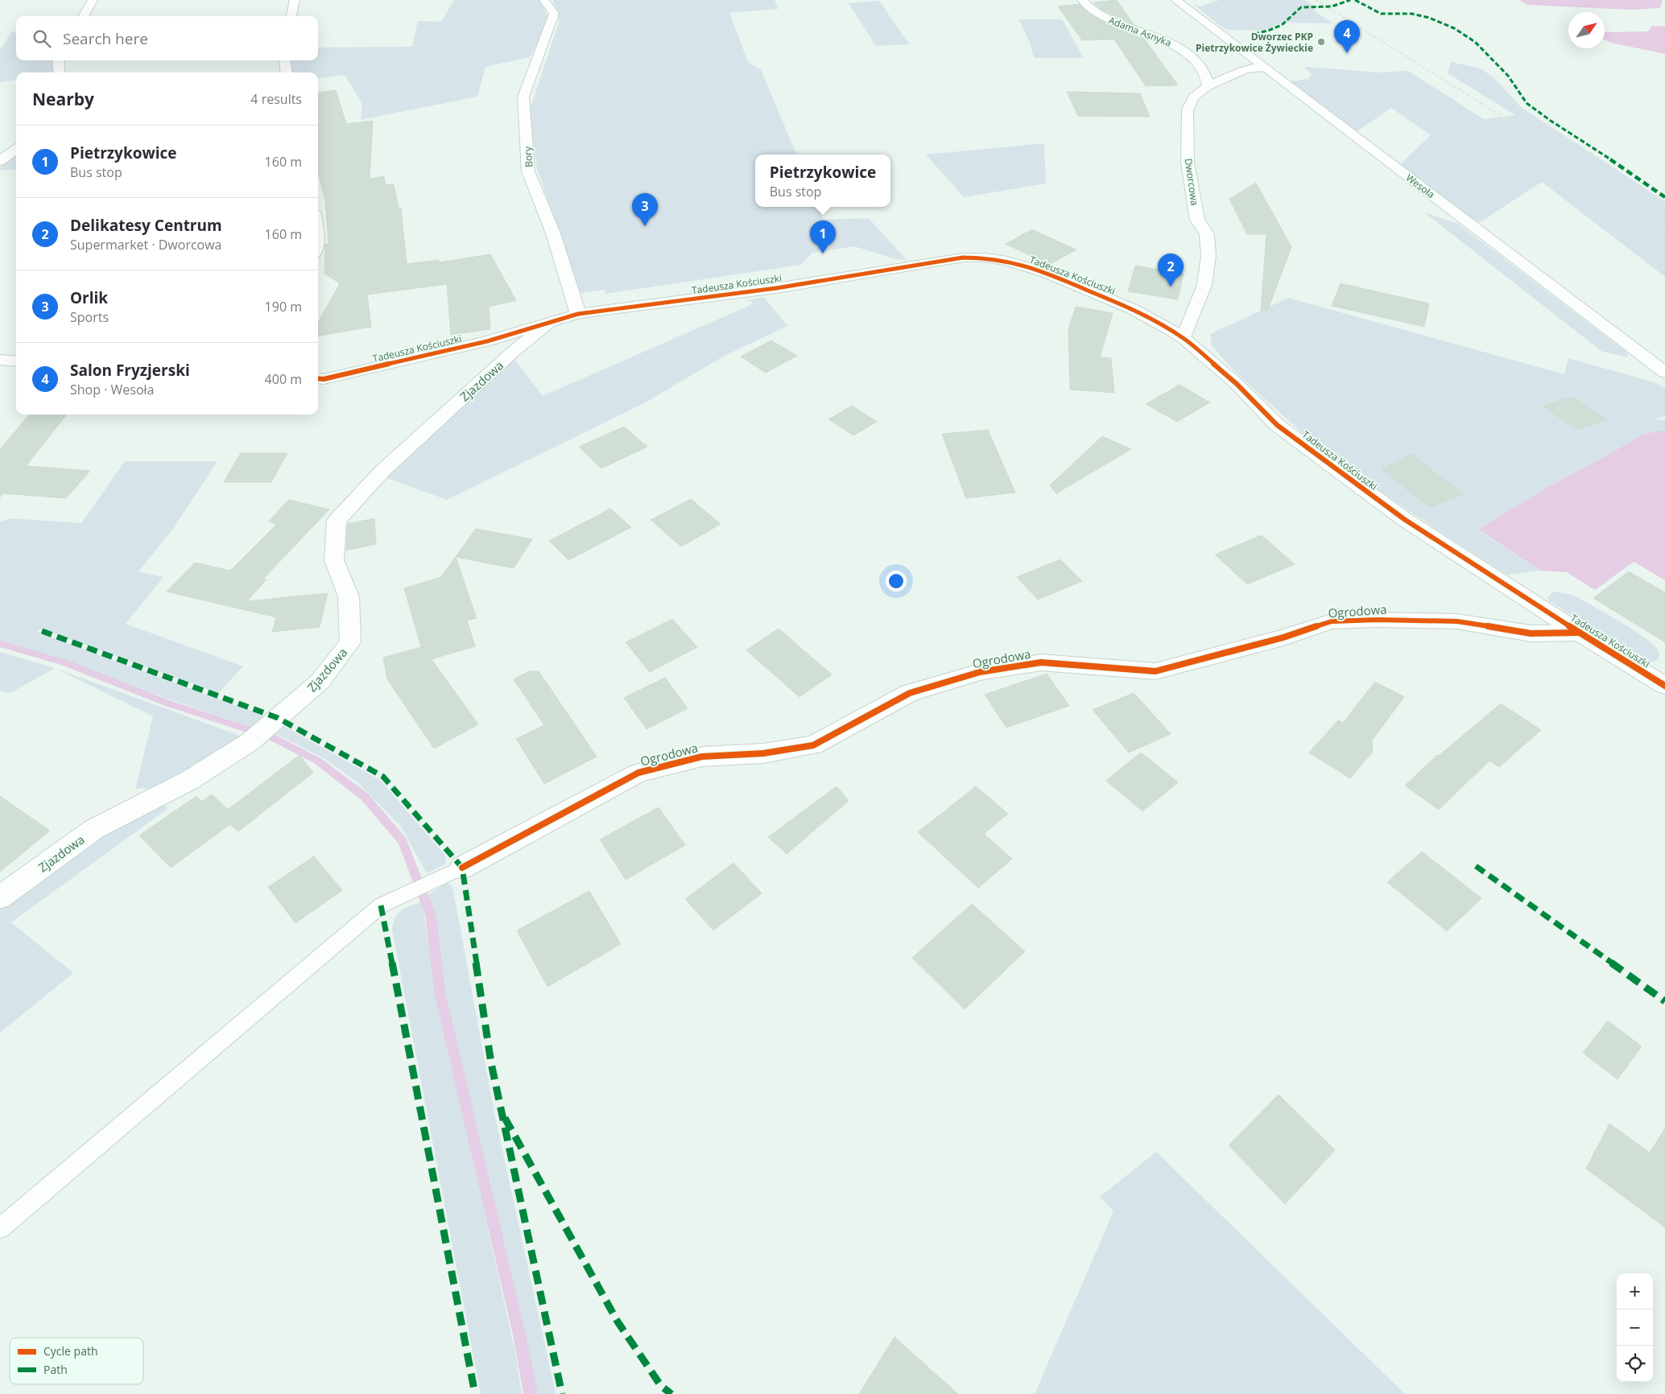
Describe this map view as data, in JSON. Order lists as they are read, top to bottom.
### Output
{
  "streets": {
    "street": [
      "Adama Asnyka",
      "Bory",
      "Dworcowa",
      "Wesoła",
      "Tadeusza Kościuszki",
      "Zjazdowa",
      "Ogrodowa"
    ]
  },
  "crossings": [
    ["Adama Asnyka", "Dworcowa"],
    ["Bory", "Tadeusza Kościuszki"],
    ["Dworcowa", "Wesoła"],
    ["Dworcowa", "Tadeusza Kościuszki"],
    ["Tadeusza Kościuszki", "Zjazdowa"],
    ["Tadeusza Kościuszki", "Ogrodowa"]
  ],
  "places": ["Dworzec PKP Pietrzykowice Żywieckie"],
  "legend": ["Cycle path", "Path"],
  "north": "top right",
  "page": {
    "search": "Search here",
    "pins": [
      "4",
      "3",
      "1",
      "2"
    ],
    "heading": ["Nearby", "4 results"],
    "list": [
      {
        "mark": "1",
        "name": "Pietrzykowice",
        "note": "Bus stop",
        "value": "160 m"
      },
      {
        "mark": "2",
        "name": "Delikatesy Centrum",
        "note": "Supermarket · Dworcowa",
        "value": "160 m"
      },
      {
        "mark": "3",
        "name": "Orlik",
        "note": "Sports",
        "value": "190 m"
      },
      {
        "mark": "4",
        "name": "Salon Fryzjerski",
        "note": "Shop · Wesoła",
        "value": "400 m"
      }
    ],
    "popup": ["Pietrzykowice", "Bus stop"],
    "map_buttons": ["+", "−"]
  }
}
